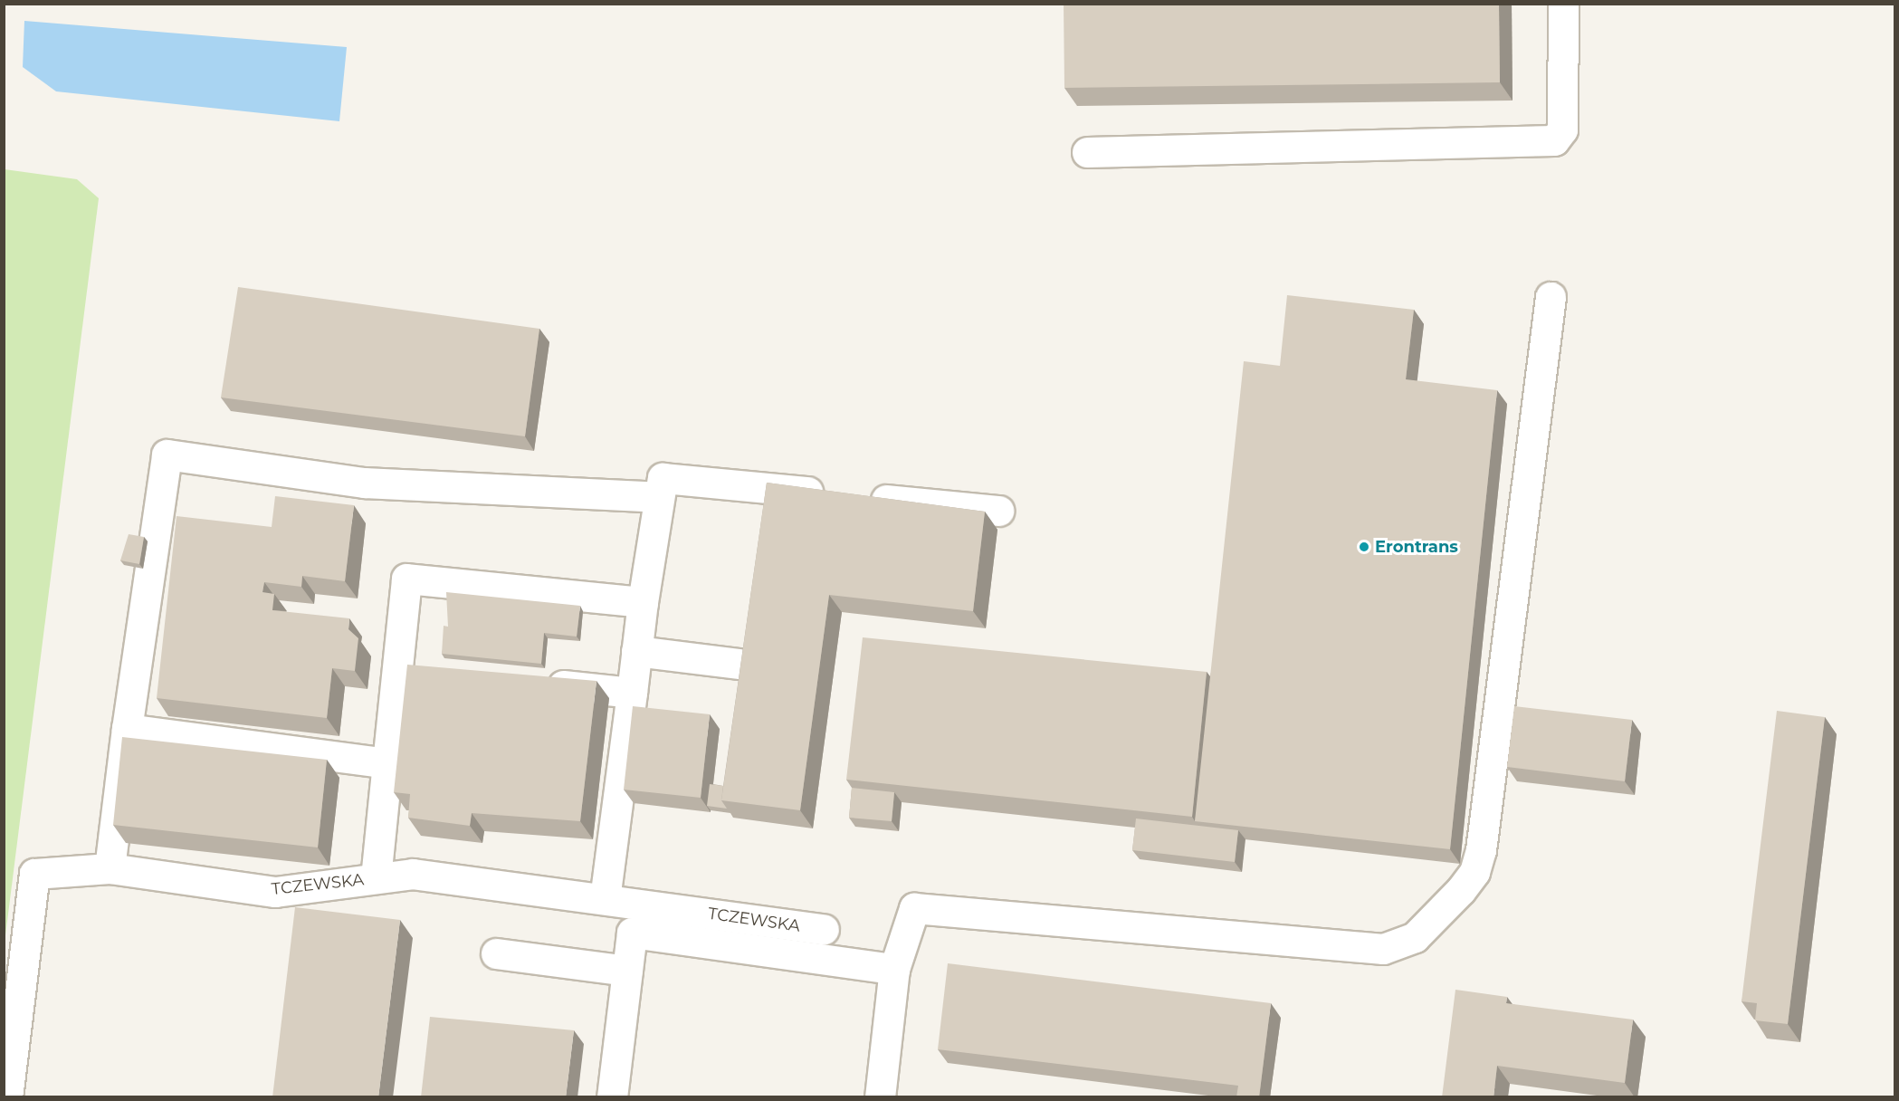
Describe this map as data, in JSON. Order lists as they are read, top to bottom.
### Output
{
  "streets": {
    "street": ["TCZEWSKA"]
  },
  "places": ["Erontrans"]
}
